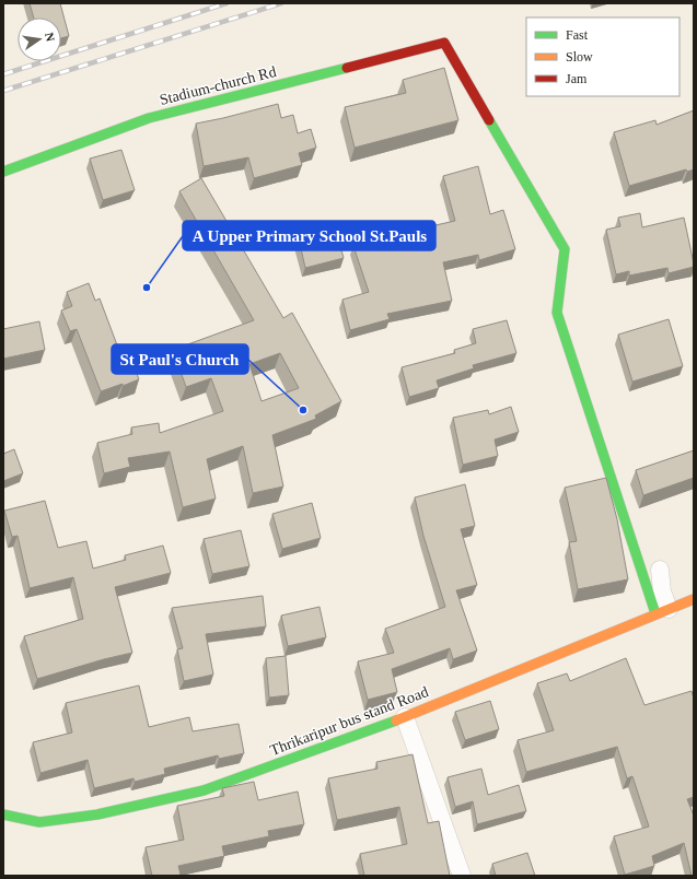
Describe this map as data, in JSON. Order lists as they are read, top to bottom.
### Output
{
  "streets": {
    "street": ["Stadium-church Rd", "Thrikaripur bus stand Road"]
  },
  "crossings": [
    ["Stadium-church Rd", "Thrikaripur bus stand Road"]
  ],
  "places": ["A Upper Primary School St.Pauls", "St Paul's Church"],
  "legend": ["Fast", "Slow", "Jam"],
  "north": "right"
}
